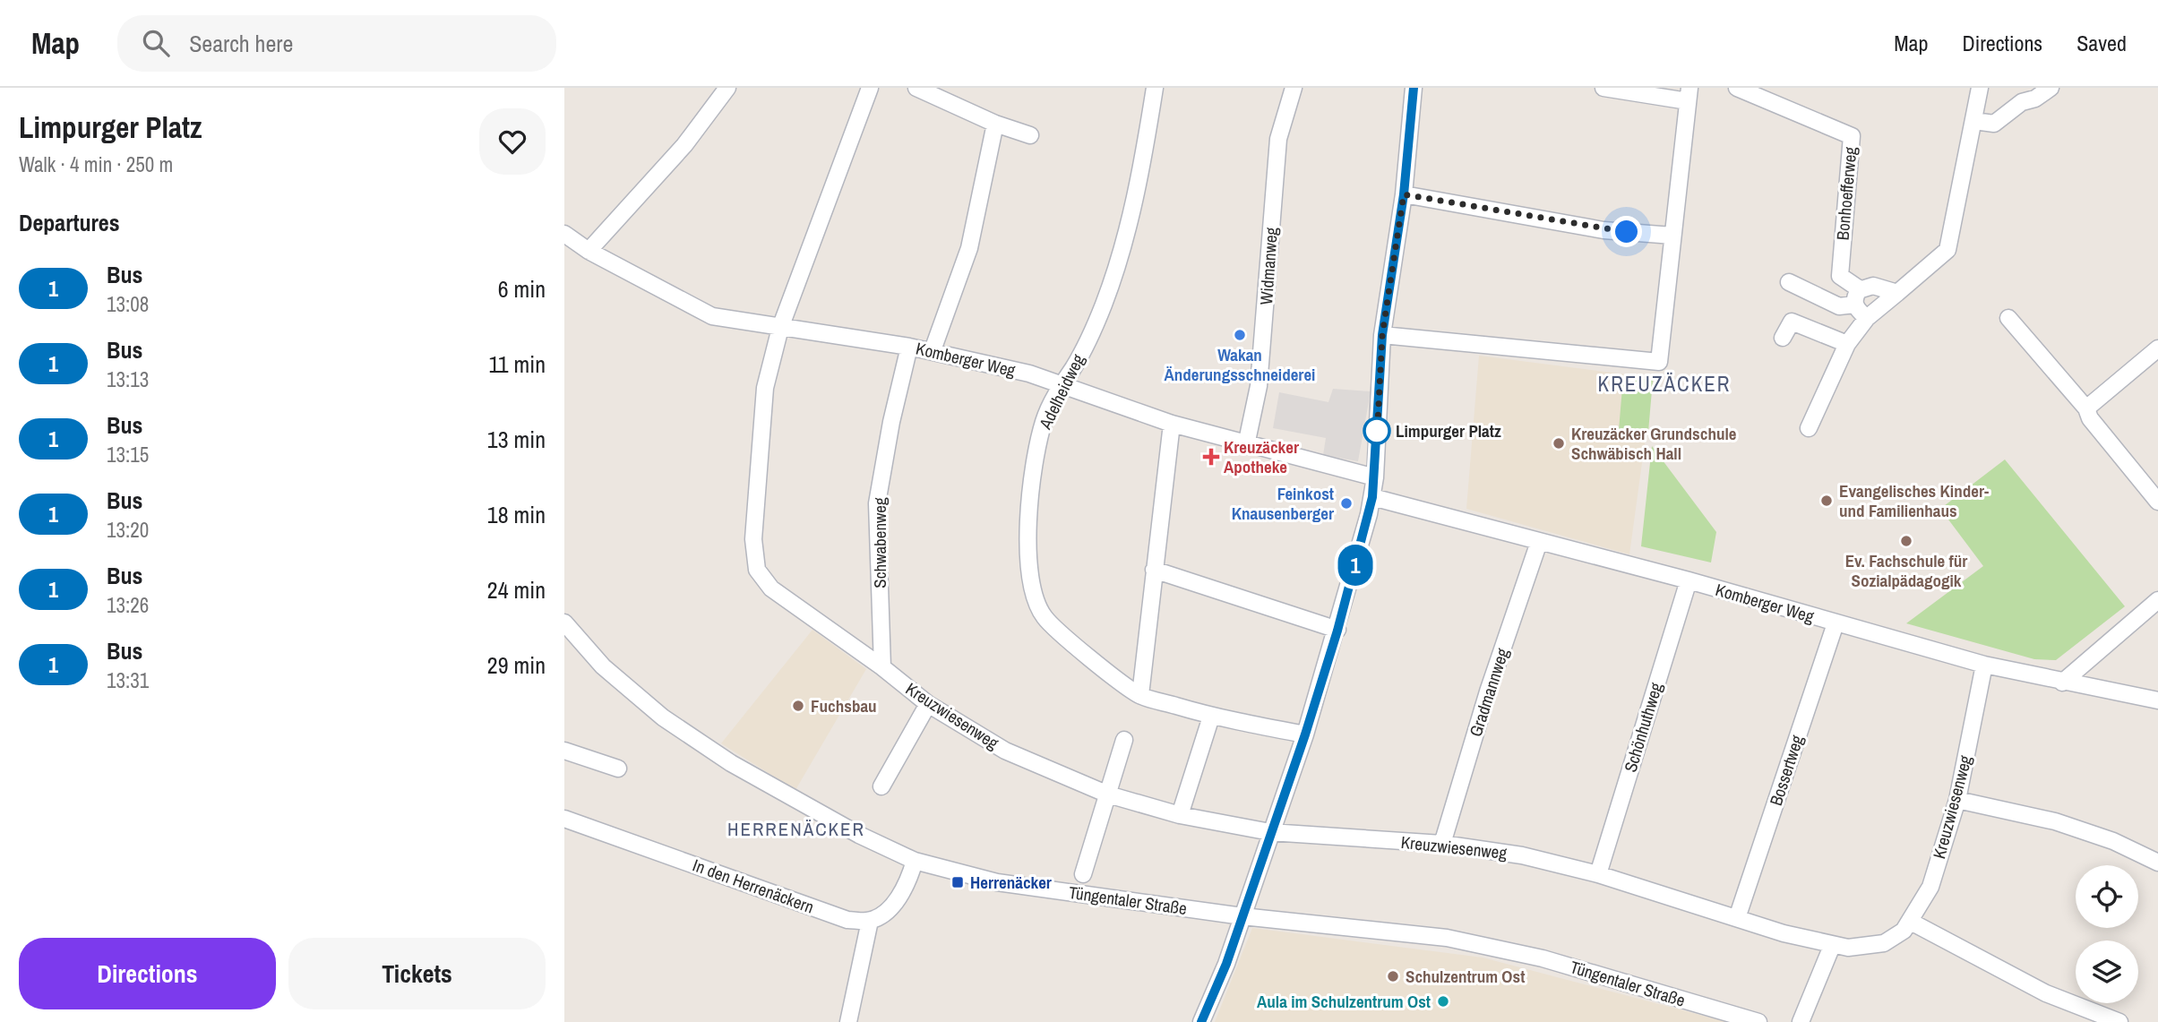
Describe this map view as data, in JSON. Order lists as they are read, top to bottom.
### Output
{
  "streets": {
    "street": [
      "Bonhoefferweg",
      "Widmanweg",
      "Komberger Weg",
      "Adelheidweg",
      "Schwabenweg",
      "Gradmannweg",
      "Kreuzwiesenweg",
      "Schönhuthweg",
      "Bossertweg",
      "In den Herrenäckern",
      "Tüngentaler Straße"
    ]
  },
  "crossings": [
    ["Widmanweg", "Komberger Weg"],
    ["Komberger Weg", "Adelheidweg"],
    ["Komberger Weg", "Schwabenweg"],
    ["Komberger Weg", "Gradmannweg"],
    ["Komberger Weg", "Kreuzwiesenweg"],
    ["Komberger Weg", "Schönhuthweg"],
    ["Komberger Weg", "Bossertweg"],
    ["Schwabenweg", "Kreuzwiesenweg"],
    ["Gradmannweg", "Kreuzwiesenweg"],
    ["Kreuzwiesenweg", "Schönhuthweg"],
    ["Kreuzwiesenweg", "Bossertweg"]
  ],
  "districts": ["KREUZÄCKER", "HERRENÄCKER"],
  "places": {
    "other": [
      "Wakan Änderungsschneiderei",
      "Limpurger Platz",
      "Kreuzäcker Grundschule Schwäbisch Hall",
      "Evangelisches Kinder- und Familienhaus",
      "Feinkost Knausenberger",
      "Ev. Fachschule für Sozialpädagogik",
      "Fuchsbau",
      "Schulzentrum Ost",
      "Aula im Schulzentrum Ost"
    ],
    "health": ["Kreuzäcker Apotheke"],
    "transit": ["Herrenäcker"]
  },
  "lines": ["bus line 1"],
  "page": {
    "header": "Map",
    "search": "Search here",
    "nav": ["Map", "Directions", "Saved"],
    "heading": [
      ["Limpurger Platz", "Walk · 4 min · 250 m"],
      "Departures"
    ],
    "on_map": "1",
    "list": [
      {
        "mark": "1",
        "name": "Bus",
        "note": "13:08",
        "value": "6 min"
      },
      {
        "mark": "1",
        "name": "Bus",
        "note": "13:13",
        "value": "11 min"
      },
      {
        "mark": "1",
        "name": "Bus",
        "note": "13:15",
        "value": "13 min"
      },
      {
        "mark": "1",
        "name": "Bus",
        "note": "13:20",
        "value": "18 min"
      },
      {
        "mark": "1",
        "name": "Bus",
        "note": "13:26",
        "value": "24 min"
      },
      {
        "mark": "1",
        "name": "Bus",
        "note": "13:31",
        "value": "29 min"
      }
    ],
    "buttons": ["Directions", "Tickets"]
  }
}
